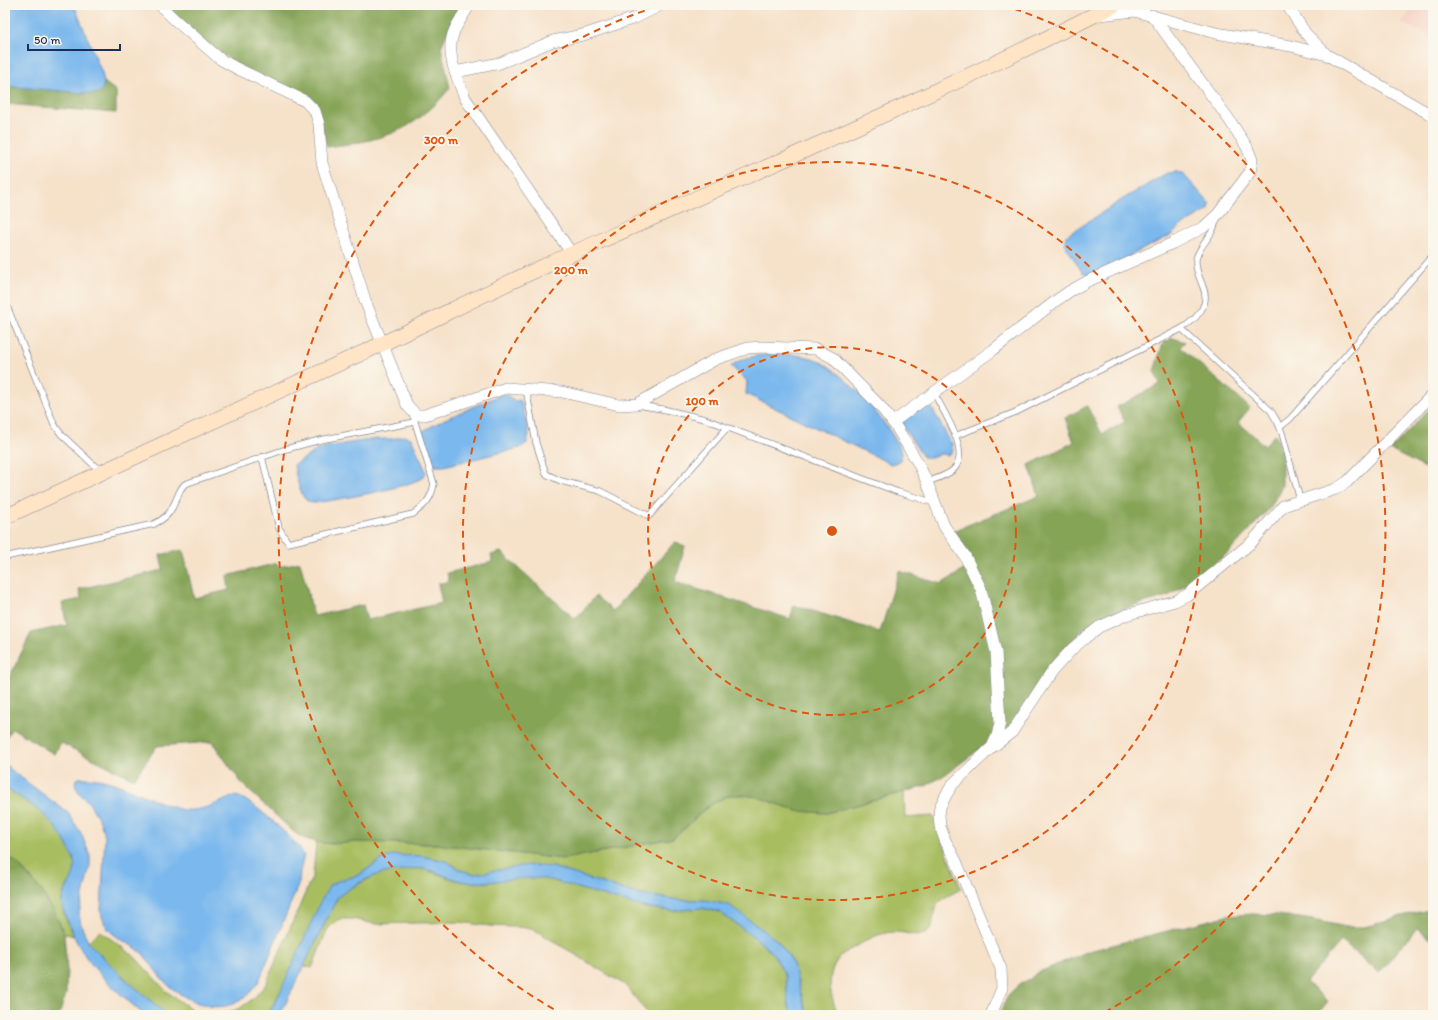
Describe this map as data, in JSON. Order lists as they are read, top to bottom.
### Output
{
  "scale_bar": "50 m",
  "rings": ["300 m", "200 m", "100 m"]
}
